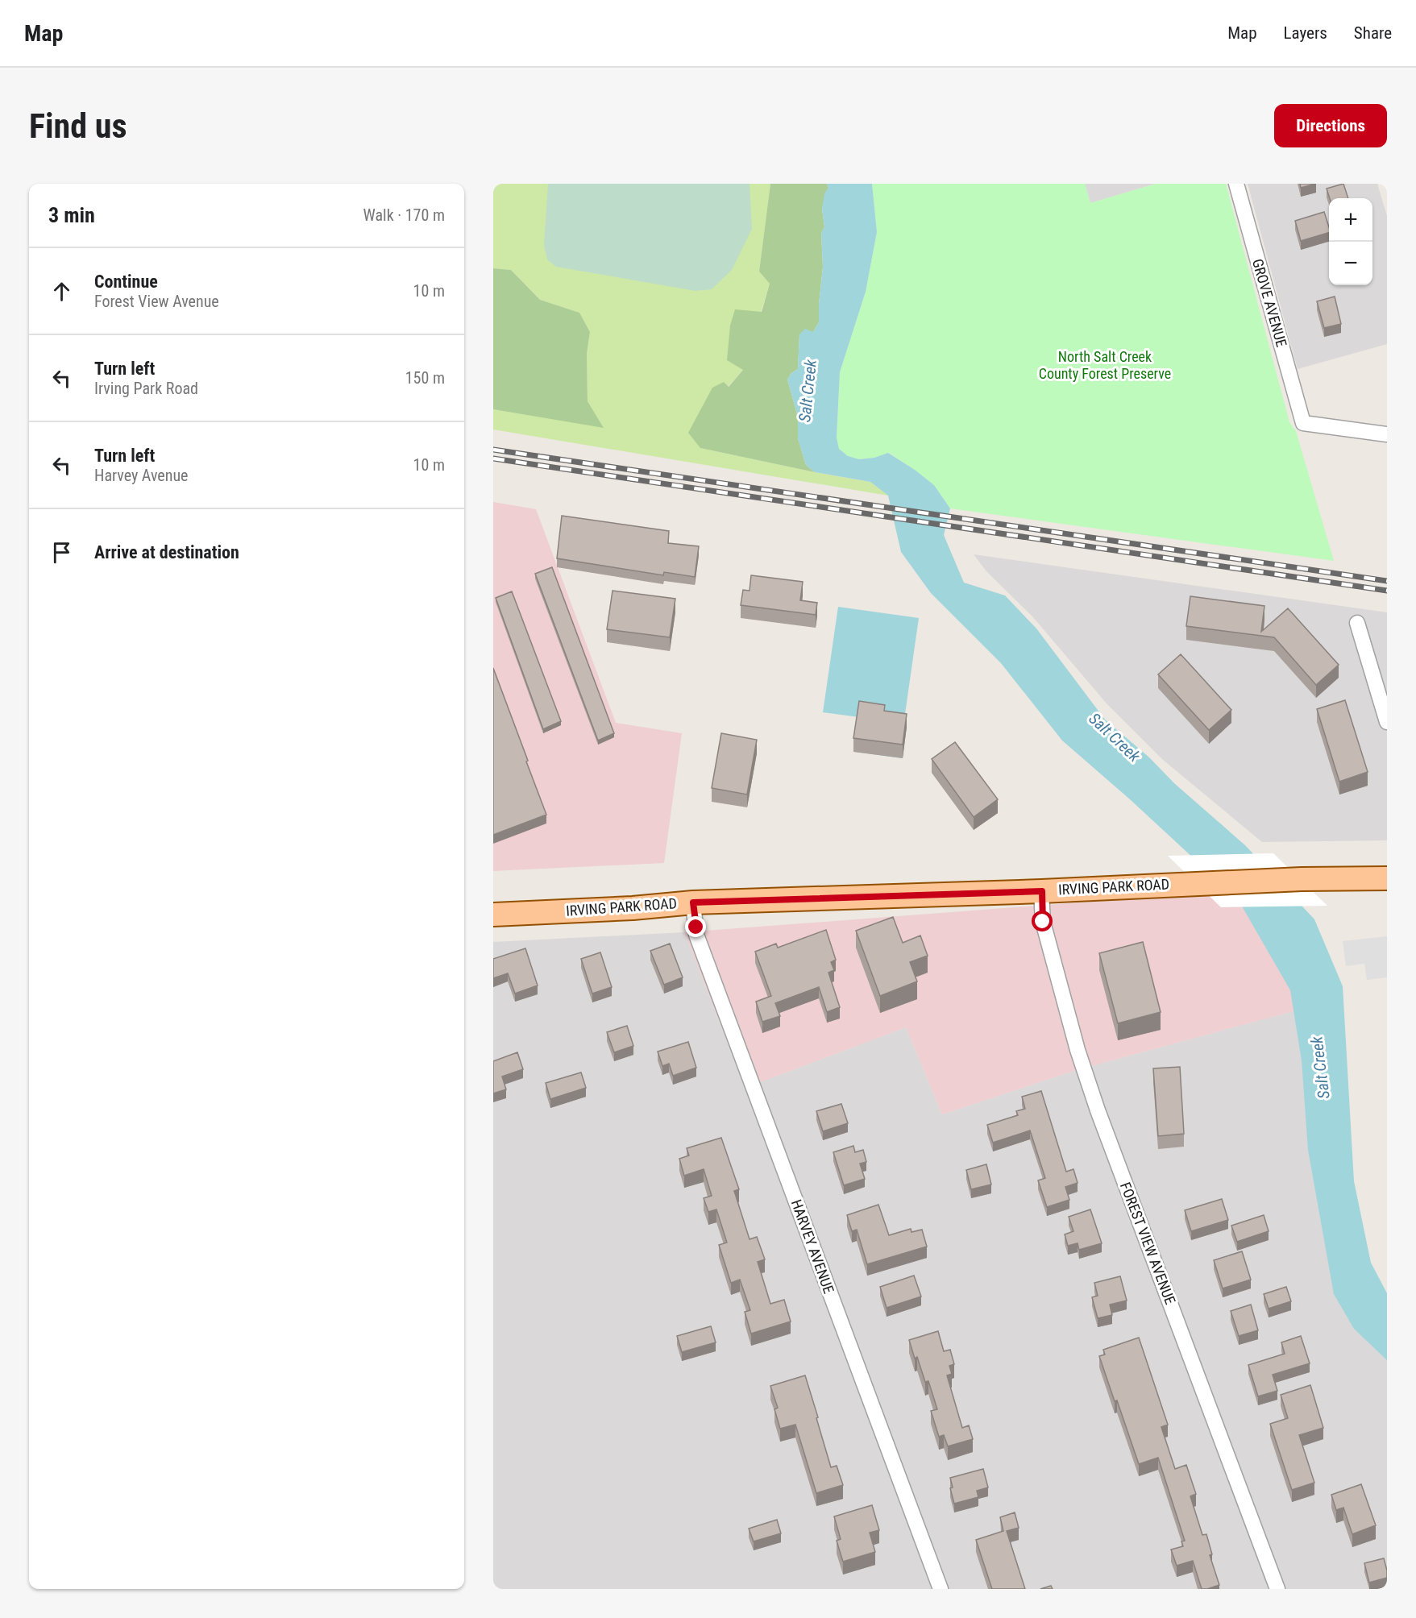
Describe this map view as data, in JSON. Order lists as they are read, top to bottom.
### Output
{
  "streets": {
    "main road": ["IRVING PARK ROAD"],
    "street": ["GROVE AVENUE", "FOREST VIEW AVENUE", "HARVEY AVENUE"]
  },
  "crossings": [
    ["IRVING PARK ROAD", "FOREST VIEW AVENUE"],
    ["IRVING PARK ROAD", "HARVEY AVENUE"]
  ],
  "water": ["Salt Creek"],
  "parks": ["North Salt Creek County Forest Preserve"],
  "page": {
    "header": "Map",
    "nav": ["Map", "Layers", "Share"],
    "buttons": "Directions",
    "title": "Find us",
    "heading": ["3 min", "Walk · 170 m"],
    "map_buttons": ["+", "−"],
    "list": [
      ["Continue", "Forest View Avenue", "10 m"],
      ["Turn left", "Irving Park Road", "150 m"],
      ["Turn left", "Harvey Avenue", "10 m"],
      "Arrive at destination"
    ]
  }
}
